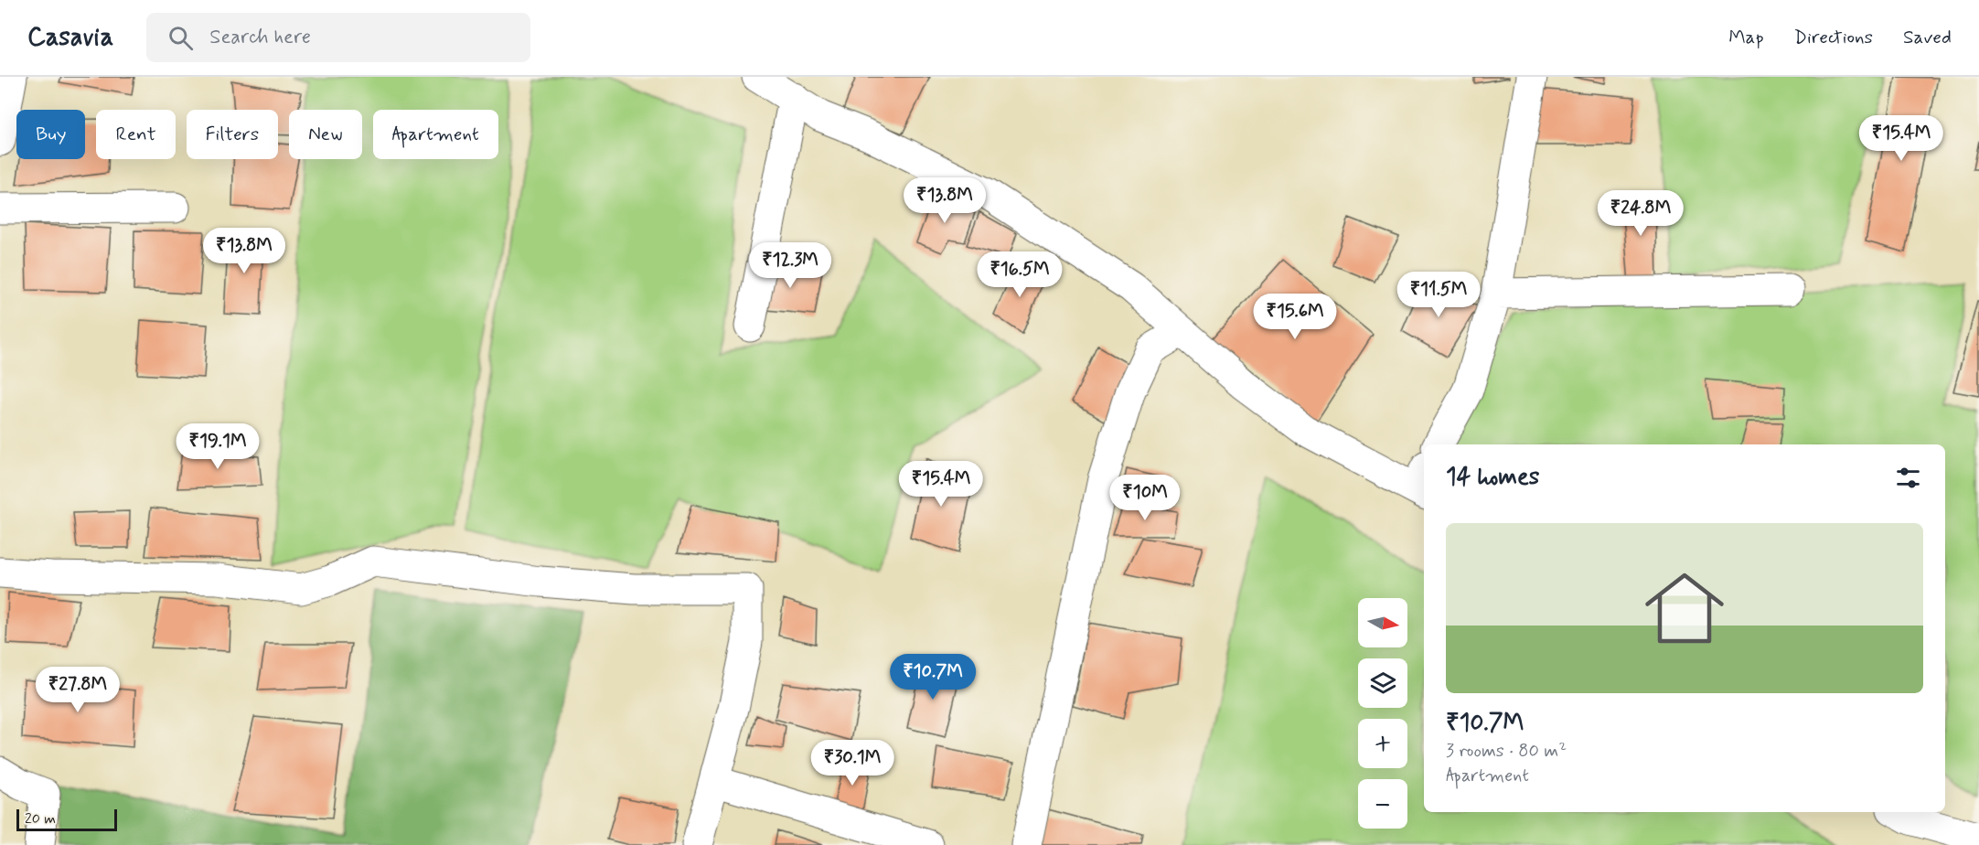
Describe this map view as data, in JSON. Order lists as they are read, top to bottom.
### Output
{
  "scale_bar": "20 m",
  "north": "right",
  "page": {
    "header": "Casavia",
    "search": "Search here",
    "nav": ["Map", "Directions", "Saved"],
    "chip": [
      "Buy",
      "Rent",
      "Filters",
      "New",
      "Apartment"
    ],
    "price": [
      "₹15.4M",
      "₹13.8M",
      "₹24.8M",
      "₹13.8M",
      "₹12.3M",
      "₹16.5M",
      "₹11.5M",
      "₹15.6M",
      "₹19.1M",
      "₹15.4M",
      "₹10M",
      "₹10.7M",
      "₹27.8M",
      "₹30.1M"
    ],
    "heading": "14 homes",
    "list": [
      {
        "name": "₹10.7M",
        "note": "3 rooms · 80 m² · Apartment"
      }
    ],
    "map_buttons": ["+", "−"],
    "scale": "20 m"
  }
}
